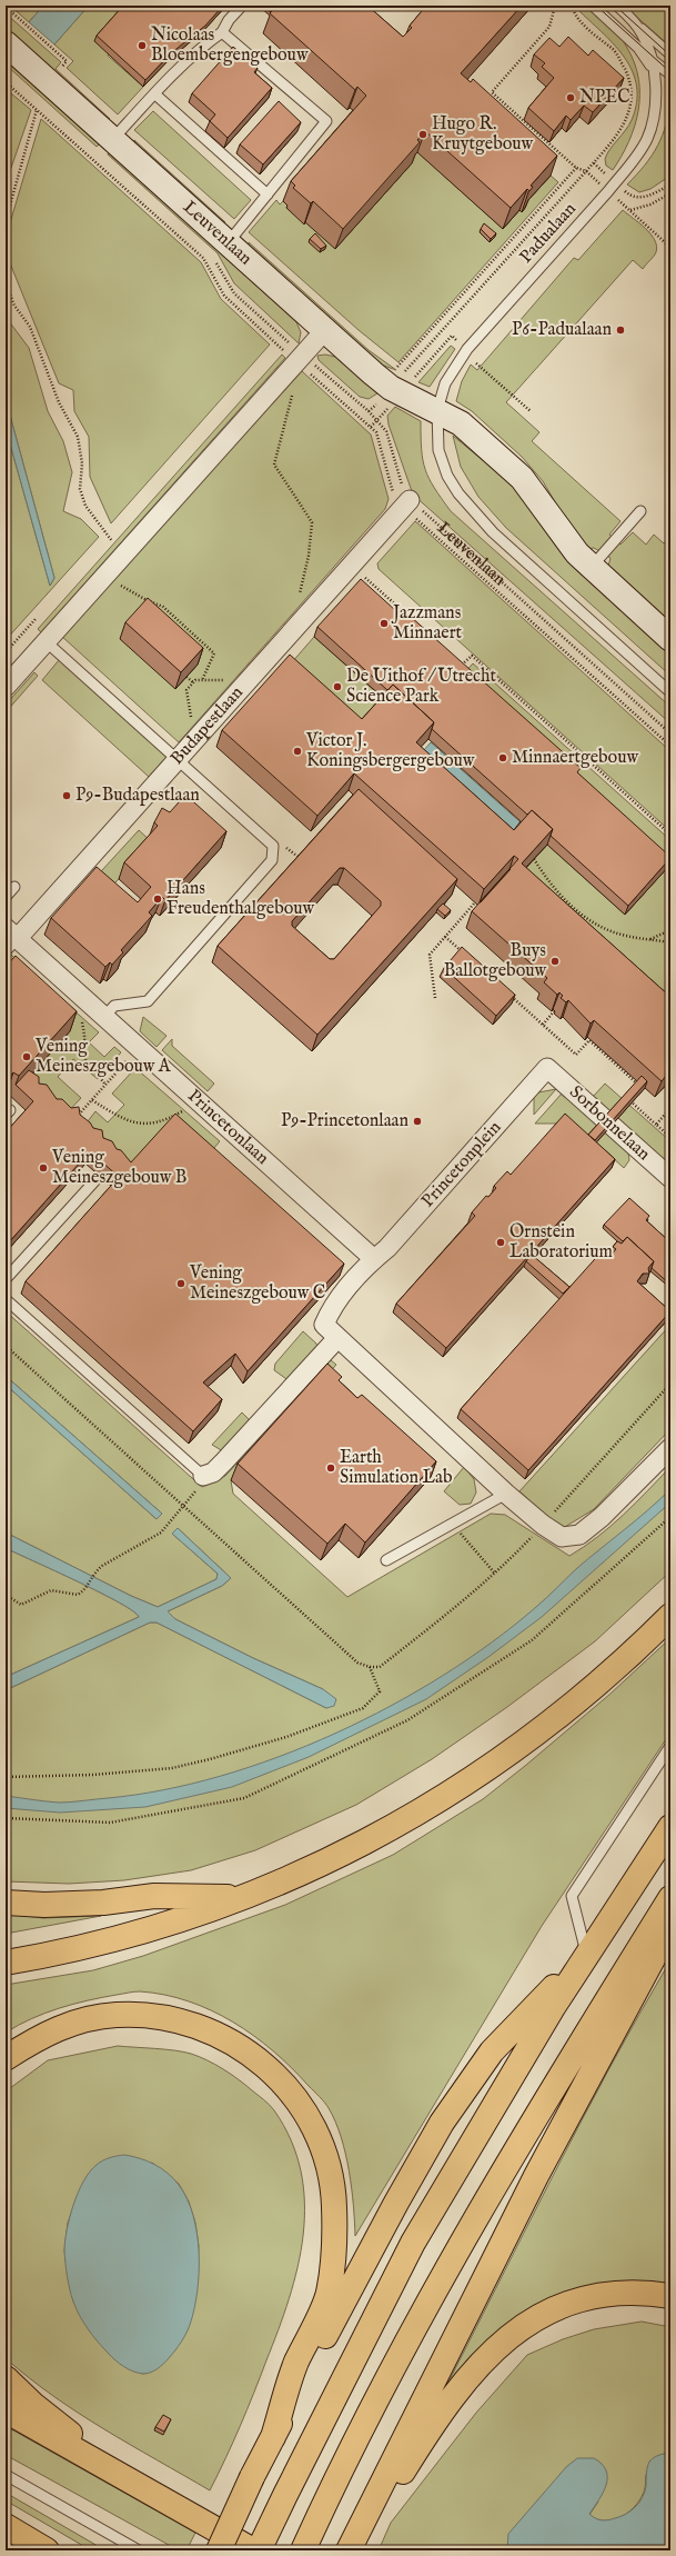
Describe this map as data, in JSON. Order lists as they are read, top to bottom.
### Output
{
  "streets": {
    "main road": ["Leuvenlaan"],
    "street": [
      "Budapestlaan",
      "Sorbonnelaan",
      "Princetonlaan",
      "Princetonplein"
    ],
    "lane": ["Padualaan"]
  },
  "crossings": [
    ["Leuvenlaan", "Padualaan"],
    ["Leuvenlaan", "Budapestlaan"],
    ["Budapestlaan", "Princetonlaan"],
    ["Sorbonnelaan", "Princetonplein"],
    ["Princetonlaan", "Princetonplein"]
  ],
  "places": [
    "Nicolaas Bloembergengebouw",
    "NPEC",
    "Hugo R. Kruytgebouw",
    "P6-Padualaan",
    "Jazzmans Minnaert",
    "De Uithof / Utrecht Science Park",
    "Victor J. Koningsbergergebouw",
    "Minnaertgebouw",
    "P9-Budapestlaan",
    "Hans Freudenthalgebouw",
    "Buys Ballotgebouw",
    "Vening Meineszgebouw A",
    "P9-Princetonlaan",
    "Vening Meineszgebouw B",
    "Ornstein Laboratorium",
    "Vening Meineszgebouw C",
    "Earth Simulation Lab"
  ]
}
